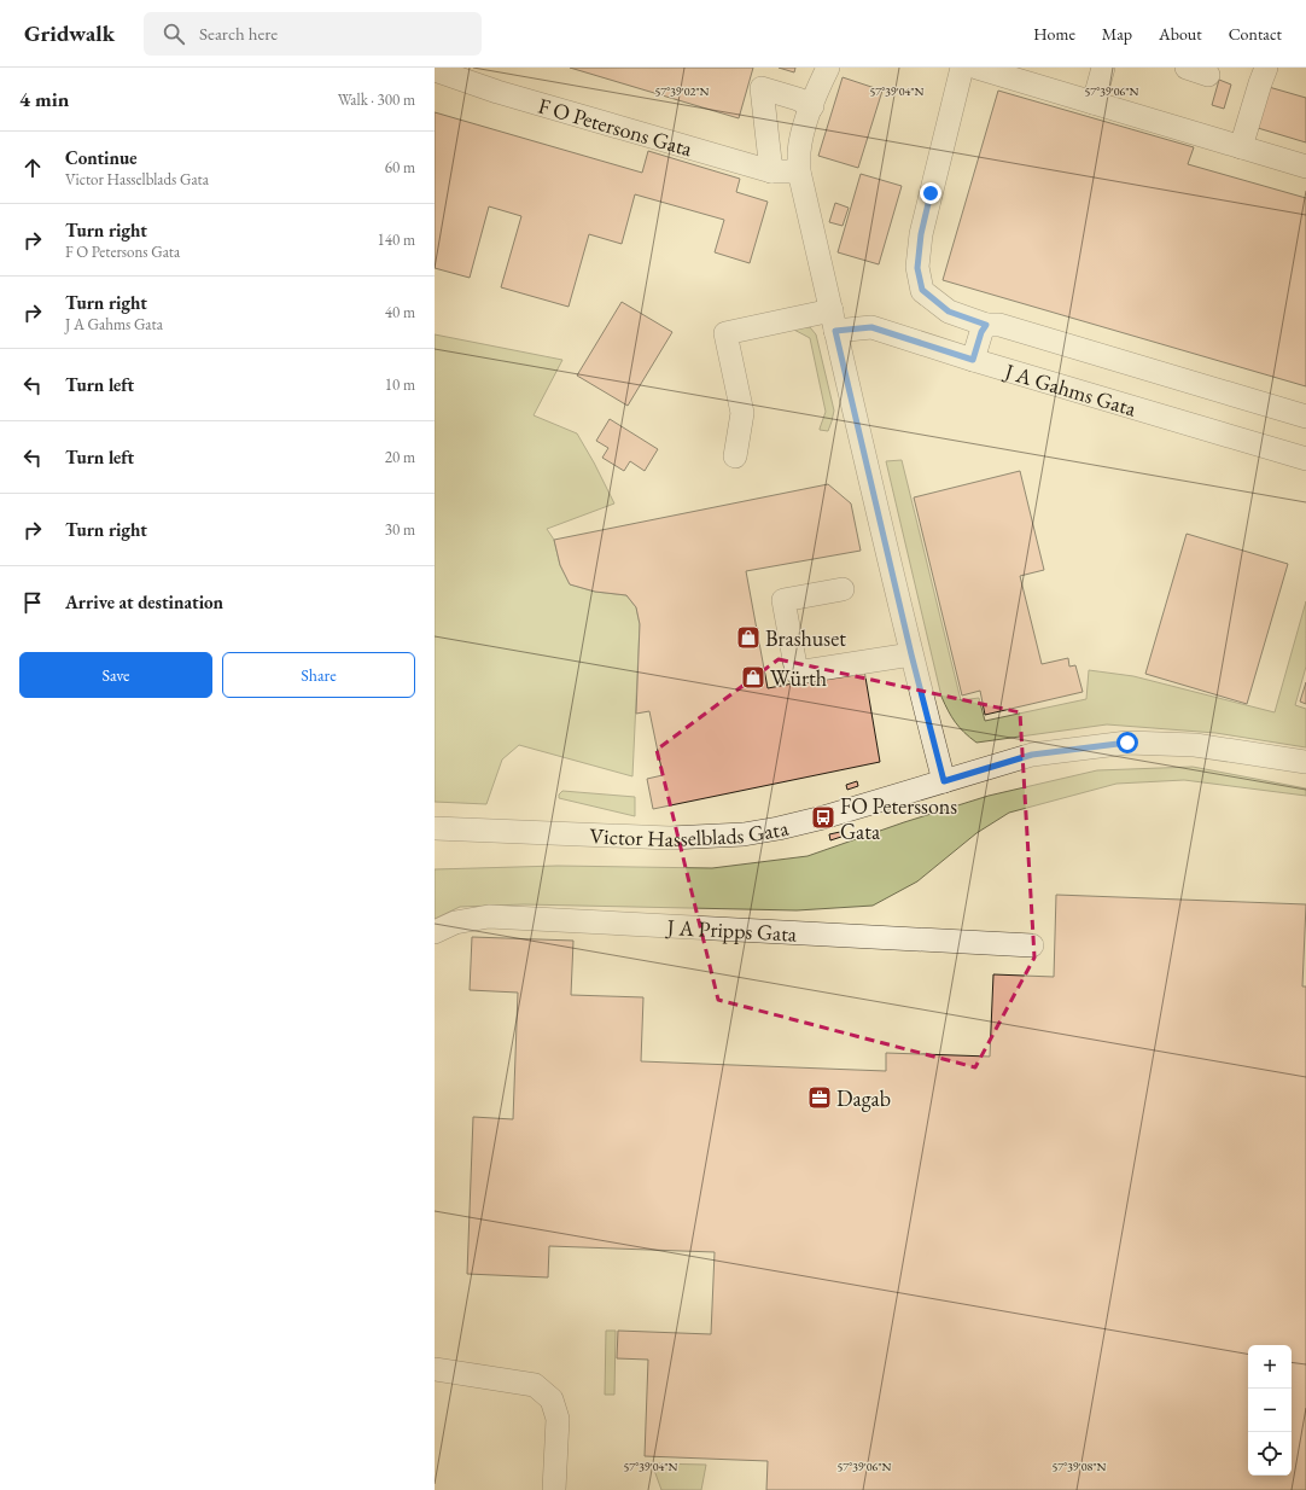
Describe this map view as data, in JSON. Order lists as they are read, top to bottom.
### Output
{
  "streets": {
    "street": [
      "F O Petersons Gata",
      "J A Gahms Gata",
      "Victor Hasselblads Gata",
      "J A Pripps Gata"
    ]
  },
  "places": {
    "shop": ["Brashuset", "Würth"],
    "bus stop": ["FO Peterssons Gata"],
    "office": ["Dagab"]
  },
  "page": {
    "header": "Gridwalk",
    "search": "Search here",
    "nav": [
      "Home",
      "Map",
      "About",
      "Contact"
    ],
    "heading": ["4 min", "Walk · 300 m"],
    "list": [
      ["Continue", "Victor Hasselblads Gata", "60 m"],
      ["Turn right", "F O Petersons Gata", "140 m"],
      ["Turn right", "J A Gahms Gata", "40 m"],
      ["Turn left", "10 m"],
      ["Turn left", "20 m"],
      ["Turn right", "30 m"],
      "Arrive at destination"
    ],
    "buttons": ["Save", "Share"],
    "map_buttons": ["+", "−"]
  },
  "coordinates": [
    "57°39'02\"N",
    "57°39'04\"N",
    "57°39'06\"N",
    "57°39'08\"N"
  ]
}
